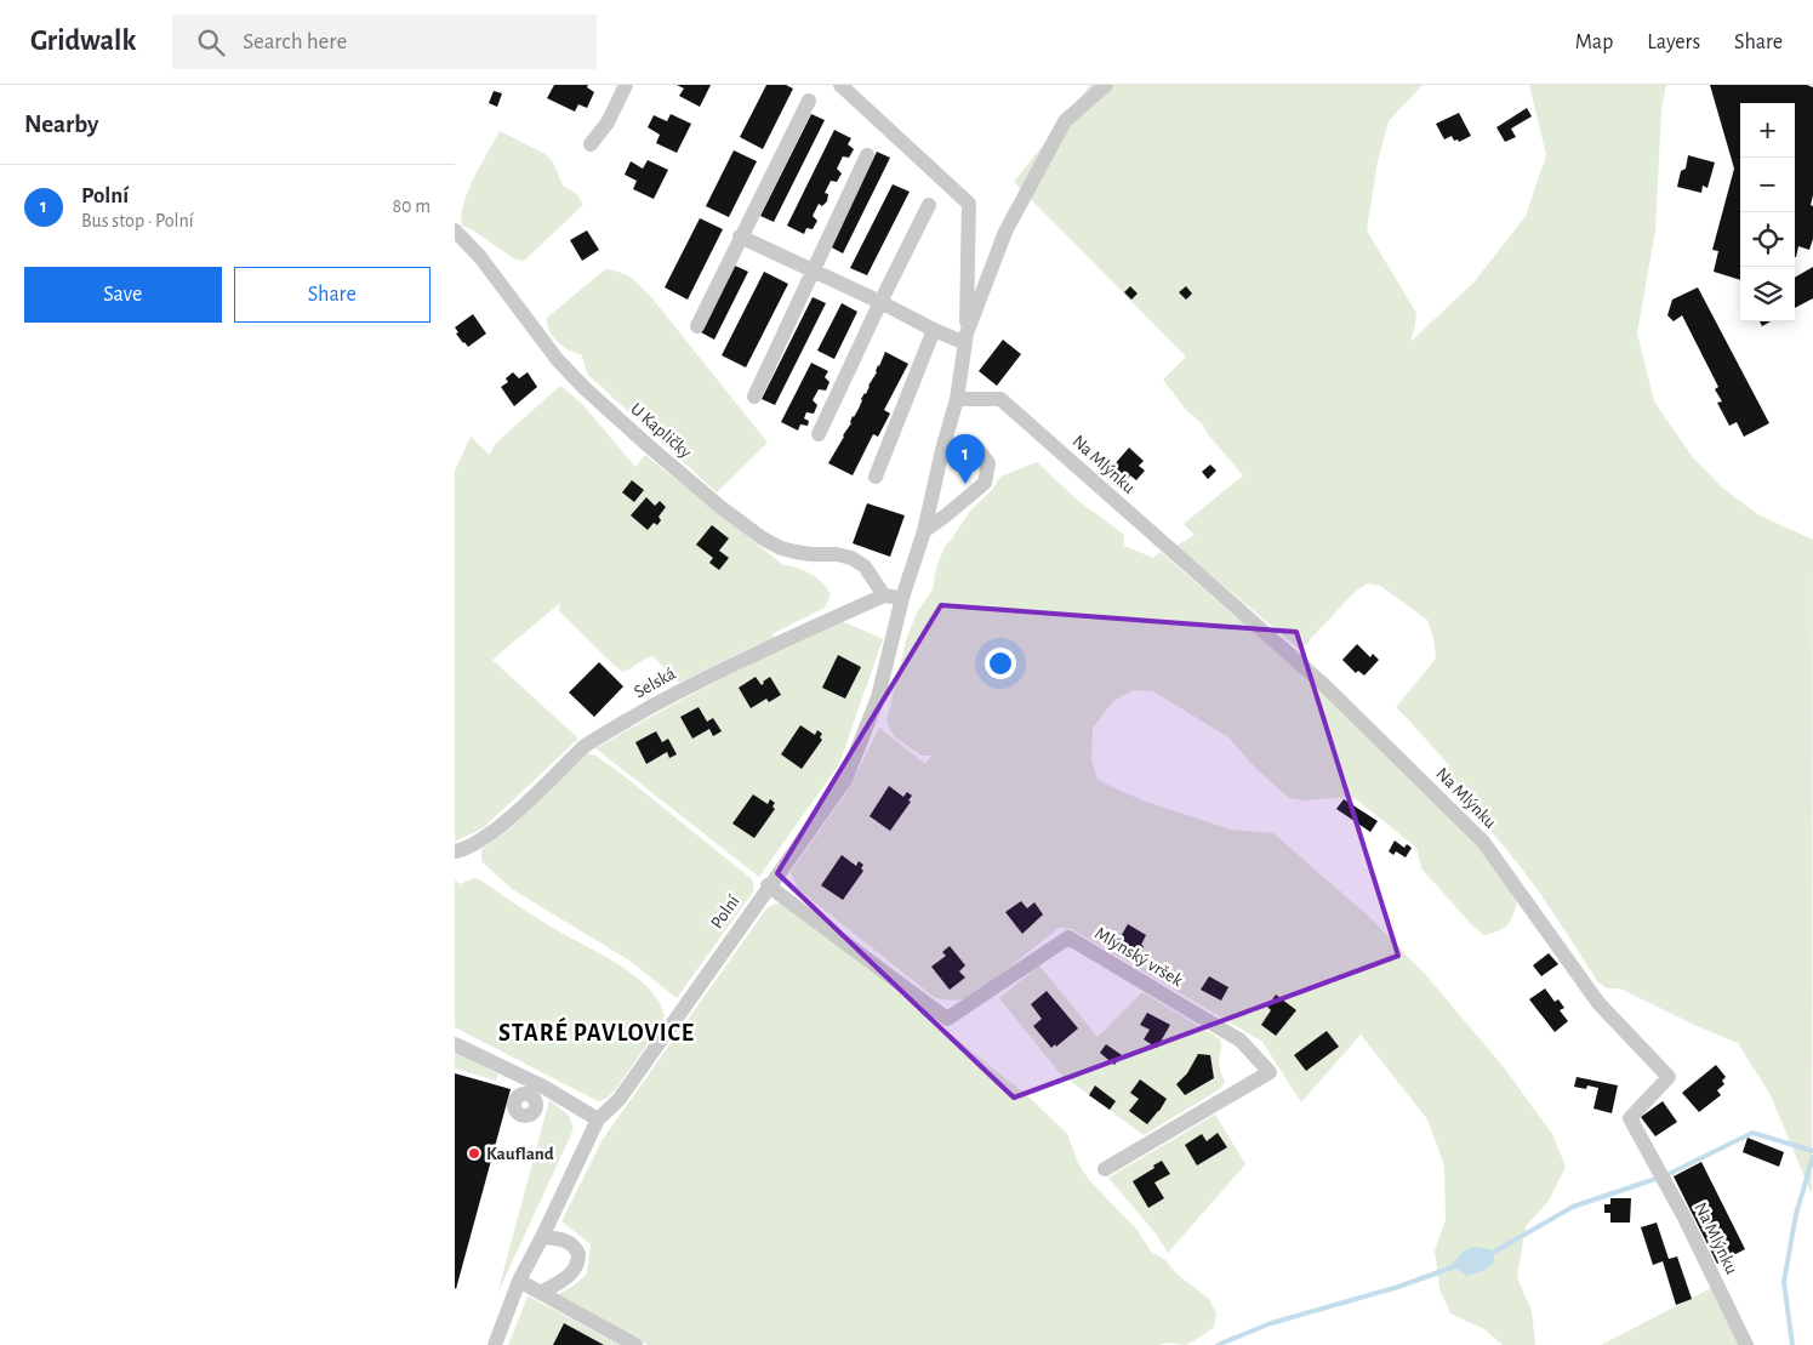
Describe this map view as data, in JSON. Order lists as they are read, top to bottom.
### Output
{
  "streets": {
    "street": [
      "U Kapličky",
      "Na Mlýnku",
      "Selská",
      "Polní",
      "Mlýnský vršek"
    ]
  },
  "crossings": [
    ["U Kapličky", "Selská"],
    ["Na Mlýnku", "Polní"],
    ["Polní", "Mlýnský vršek"]
  ],
  "districts": ["STARÉ PAVLOVICE"],
  "places": ["Kaufland"],
  "page": {
    "header": "Gridwalk",
    "search": "Search here",
    "nav": ["Map", "Layers", "Share"],
    "heading": "Nearby",
    "map_buttons": ["+", "−"],
    "list": [
      {
        "mark": "1",
        "name": "Polní",
        "note": "Bus stop · Polní",
        "value": "80 m"
      }
    ],
    "buttons": ["Save", "Share"],
    "pins": "1"
  }
}
